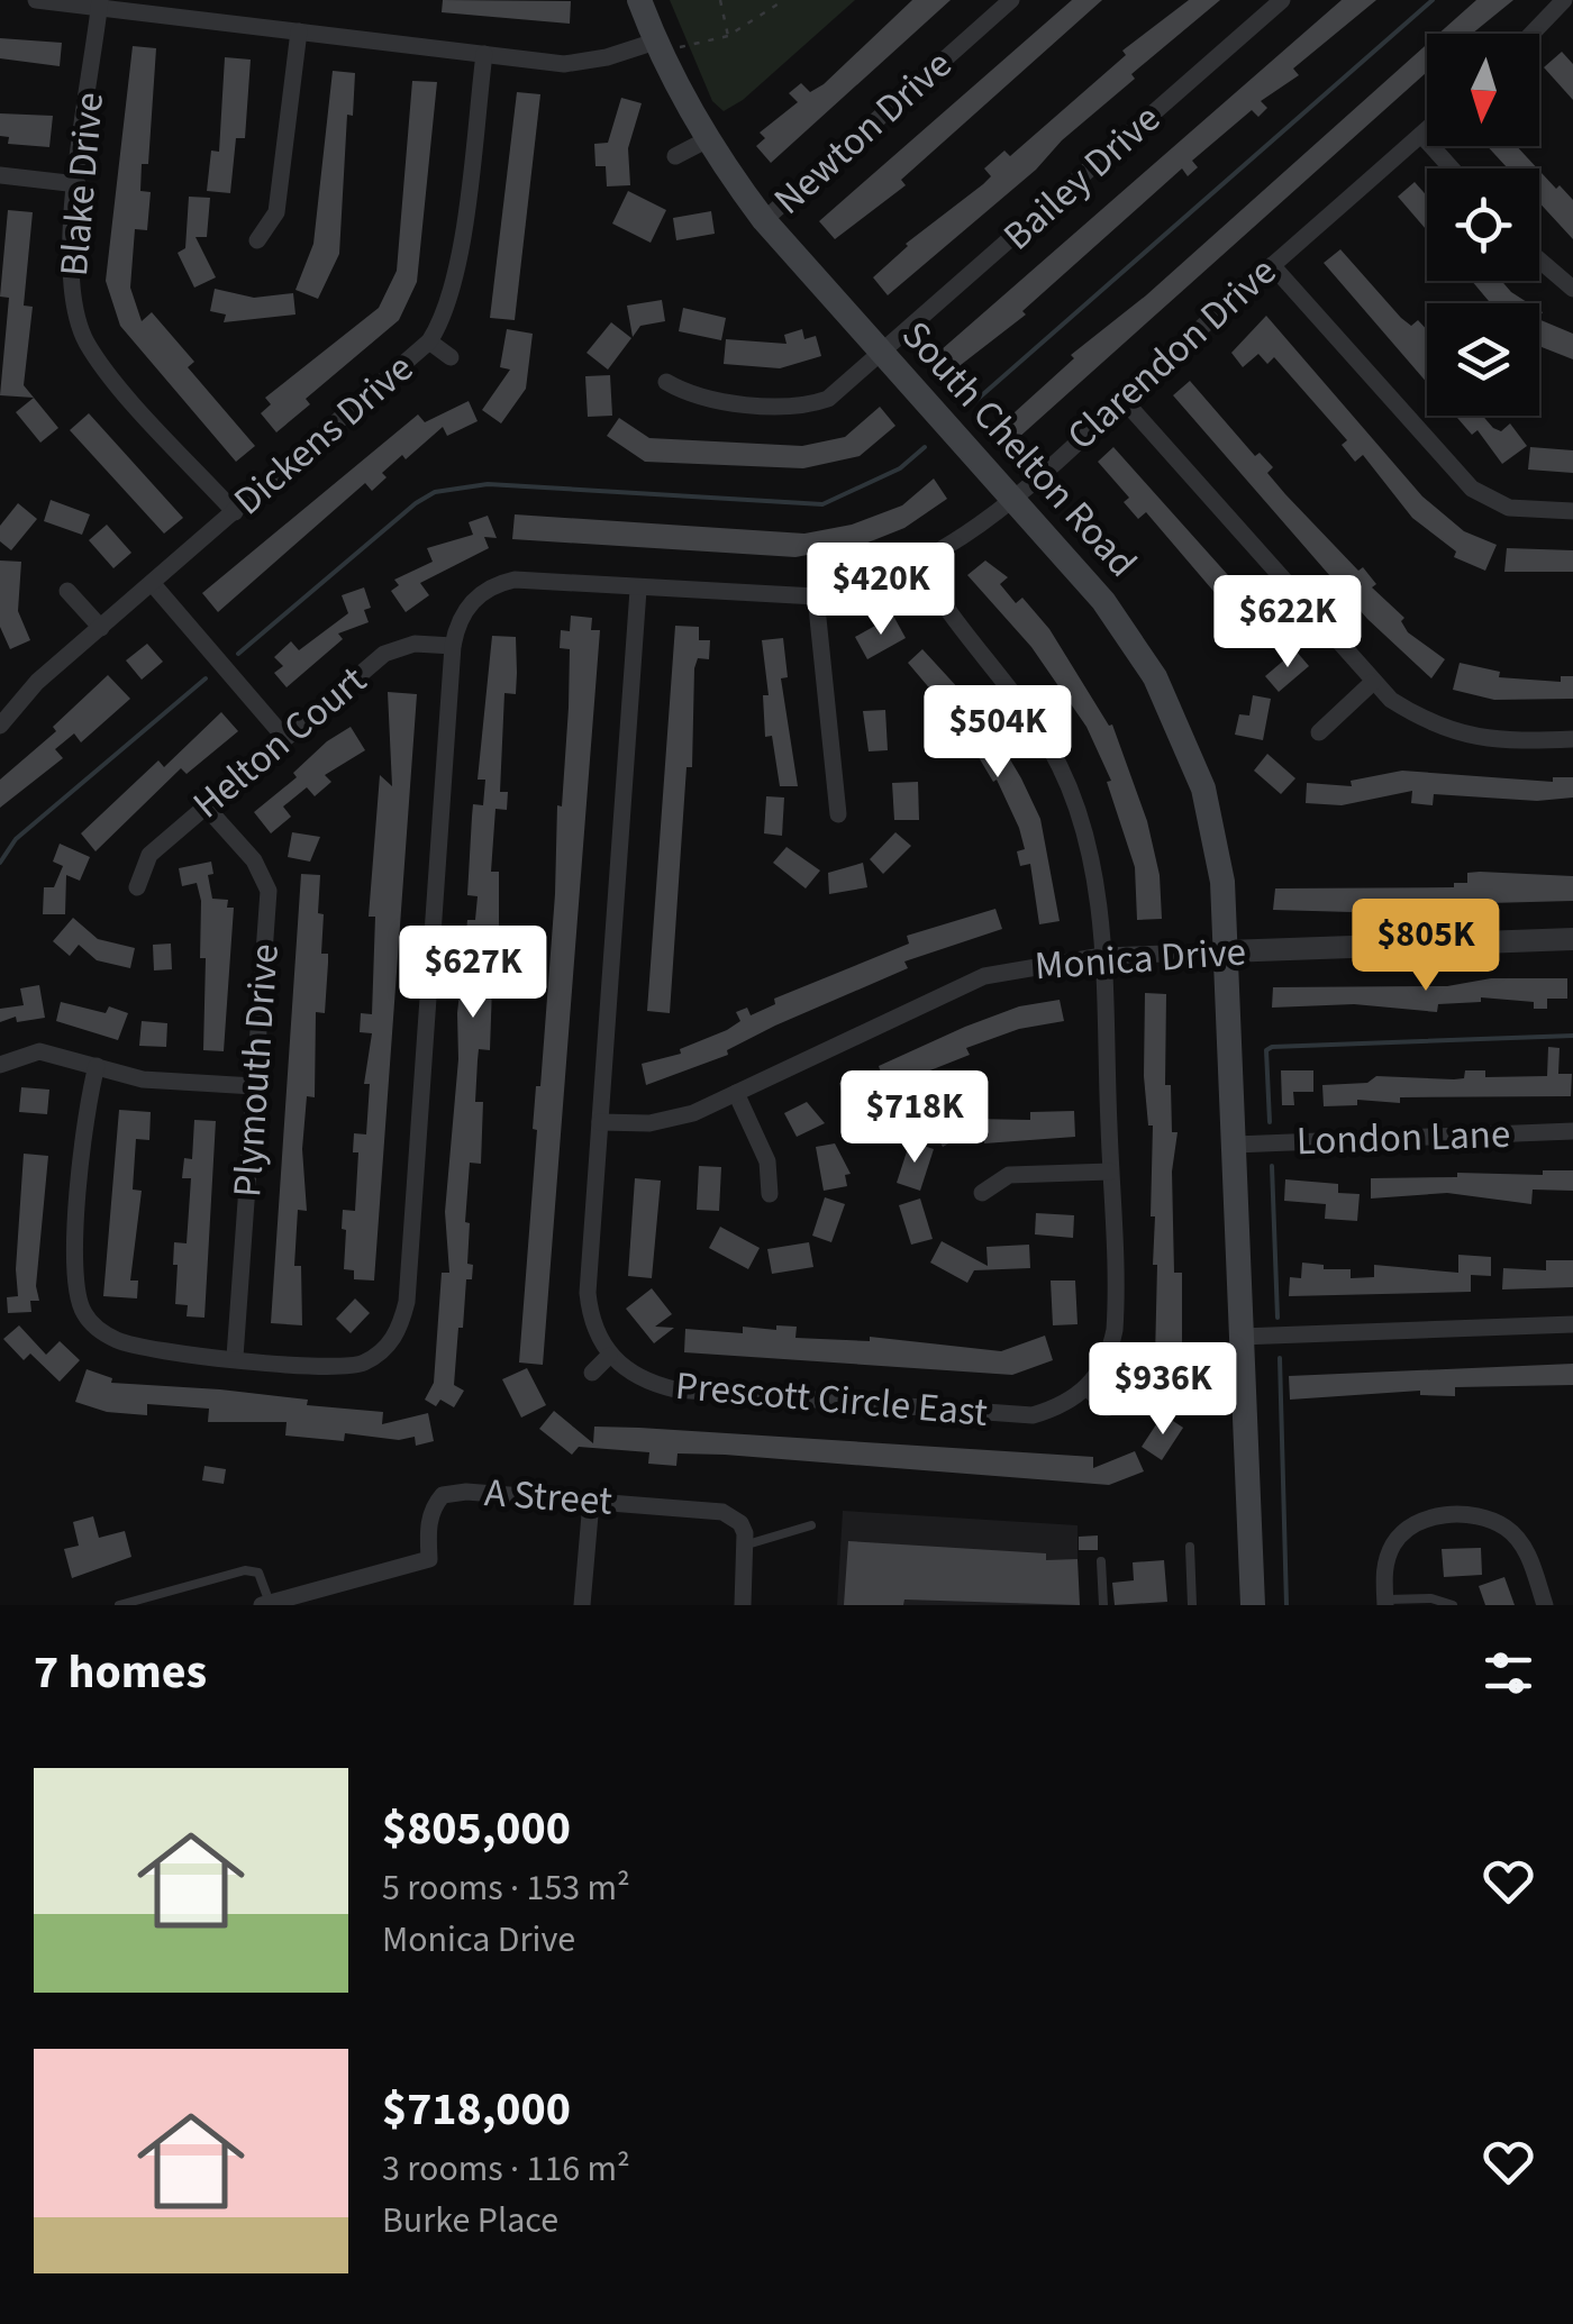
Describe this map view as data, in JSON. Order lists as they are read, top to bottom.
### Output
{
  "streets": {
    "main road": ["South Chelton Road"],
    "street": [
      "Newton Drive",
      "Bailey Drive",
      "Blake Drive",
      "Clarendon Drive",
      "Dickens Drive",
      "Helton Court",
      "Monica Drive",
      "Plymouth Drive",
      "London Lane",
      "Prescott Circle East",
      "A Street"
    ]
  },
  "crossings": [
    ["Newton Drive", "South Chelton Road"],
    ["Bailey Drive", "South Chelton Road"],
    ["Blake Drive", "Dickens Drive"],
    ["Clarendon Drive", "South Chelton Road"],
    ["Clarendon Drive", "Helton Court"],
    ["South Chelton Road", "Monica Drive"],
    ["South Chelton Road", "London Lane"],
    ["Helton Court", "Plymouth Drive"]
  ],
  "north": "bottom",
  "page": {
    "price": [
      "$420K",
      "$622K",
      "$504K",
      "$805K",
      "$627K",
      "$718K",
      "$936K"
    ],
    "heading": "7 homes",
    "list": [
      {
        "name": "$805,000",
        "note": "5 rooms · 153 m² · Monica Drive"
      },
      {
        "name": "$718,000",
        "note": "3 rooms · 116 m² · Burke Place"
      }
    ]
  }
}
